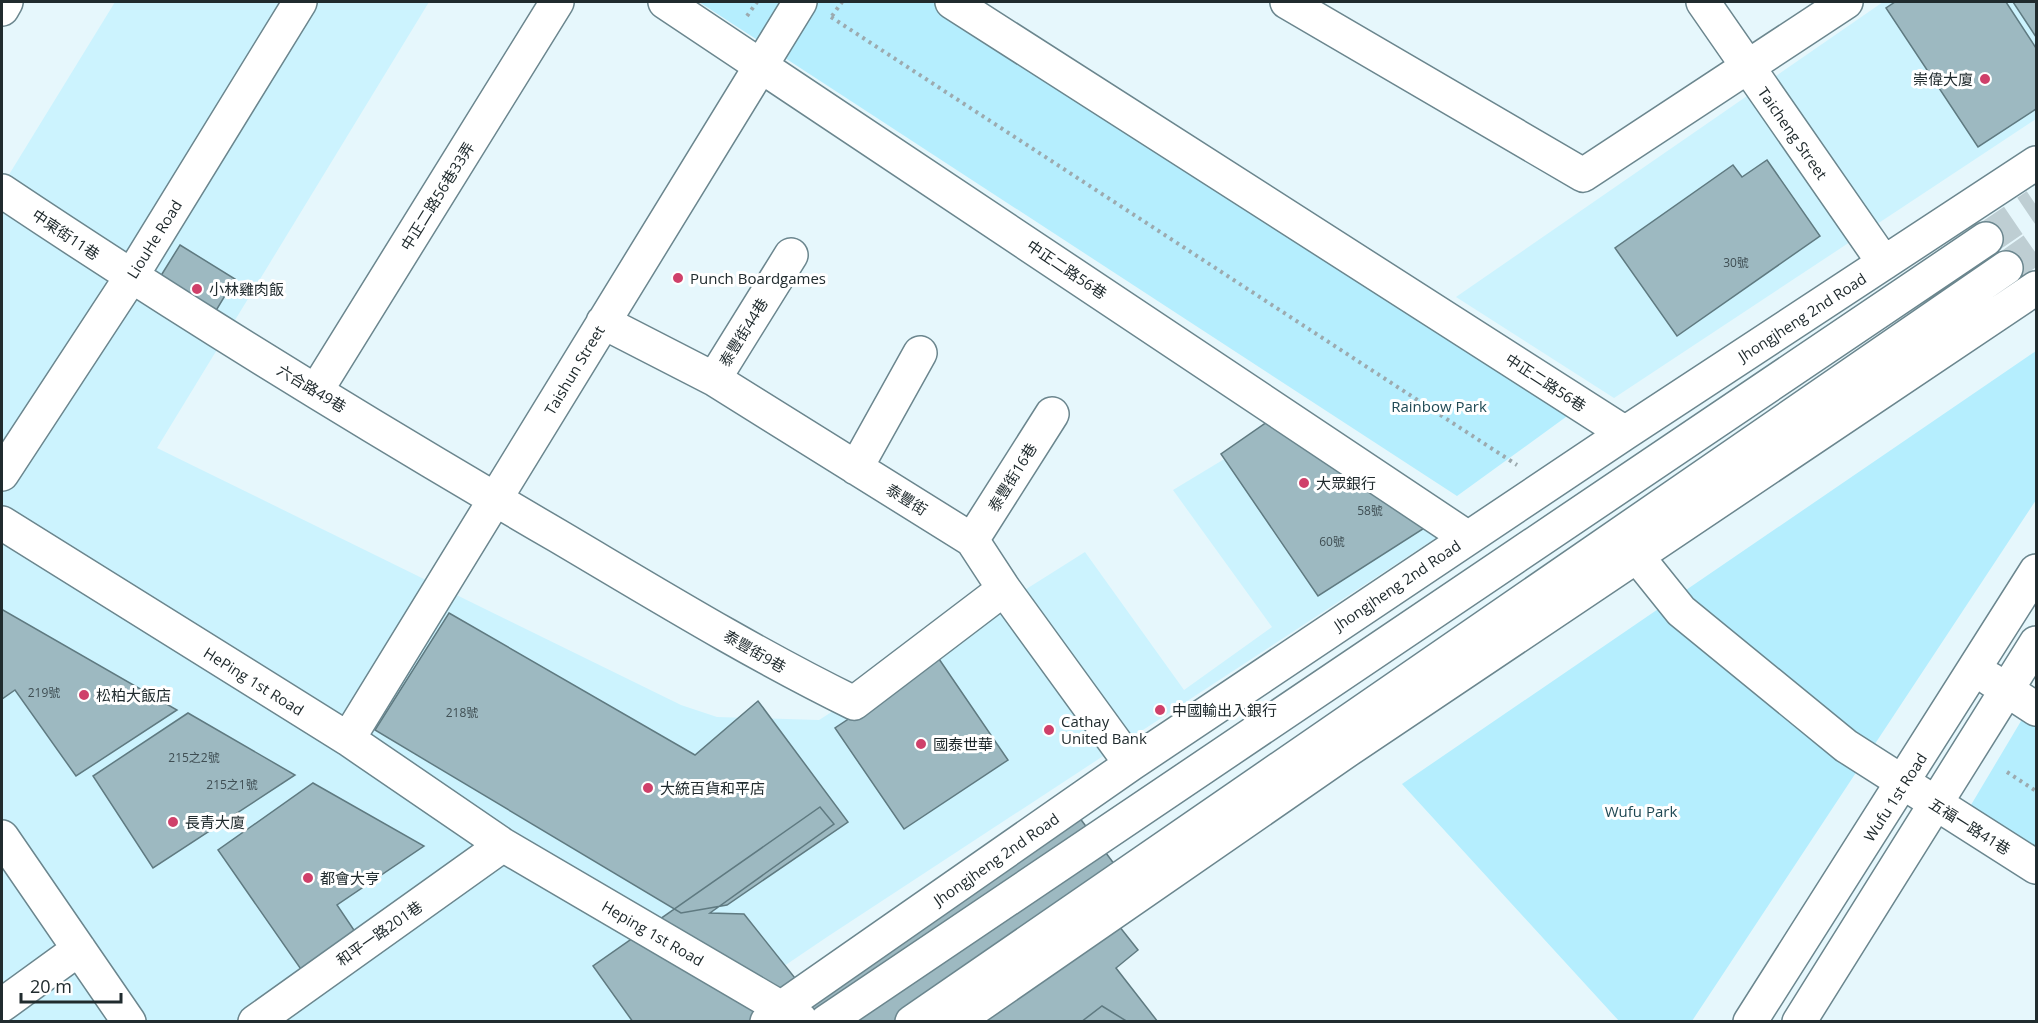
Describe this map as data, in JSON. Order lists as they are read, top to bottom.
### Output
{
  "streets": {
    "street": [
      "Taicheng Street",
      "中正二路56巷33弄",
      "中東街11巷",
      "LiouHe Road",
      "中正二路56巷",
      "Jhongjheng 2nd Road",
      "泰豐街44巷",
      "Taishun Street",
      "六合路49巷",
      "泰豐街16巷",
      "泰豐街",
      "泰豐街9巷",
      "HePing 1st Road",
      "Wufu 1st Road",
      "五福一路41巷",
      "和平一路201巷",
      "Heping 1st Road"
    ]
  },
  "crossings": [
    ["Taicheng Street", "Jhongjheng 2nd Road"],
    ["中正二路56巷33弄", "六合路49巷"],
    ["中東街11巷", "LiouHe Road"],
    ["中東街11巷", "六合路49巷"],
    ["LiouHe Road", "六合路49巷"],
    ["中正二路56巷", "Jhongjheng 2nd Road"],
    ["中正二路56巷", "Taishun Street"],
    ["Jhongjheng 2nd Road", "泰豐街"],
    ["Jhongjheng 2nd Road", "Heping 1st Road"],
    ["泰豐街44巷", "泰豐街"],
    ["Taishun Street", "六合路49巷"],
    ["Taishun Street", "泰豐街"],
    ["Taishun Street", "泰豐街9巷"],
    ["Taishun Street", "HePing 1st Road"],
    ["六合路49巷", "泰豐街9巷"],
    ["泰豐街16巷", "泰豐街"],
    ["泰豐街", "泰豐街9巷"],
    ["HePing 1st Road", "和平一路201巷"],
    ["HePing 1st Road", "Heping 1st Road"],
    ["Wufu 1st Road", "五福一路41巷"],
    ["和平一路201巷", "Heping 1st Road"]
  ],
  "parks": ["Rainbow Park", "Wufu Park"],
  "places": [
    "崇偉大廈",
    "Punch Boardgames",
    "小林雞肉飯",
    "大眾銀行",
    "松柏大飯店",
    "中國輸出入銀行",
    "Cathay United Bank",
    "國泰世華",
    "大統百貨和平店",
    "長青大廈",
    "都會大亨"
  ],
  "house_numbers": [
    "30號",
    "58號",
    "60號",
    "219號",
    "218號",
    "215之2號",
    "215之1號"
  ],
  "scale_bar": "20 m"
}
